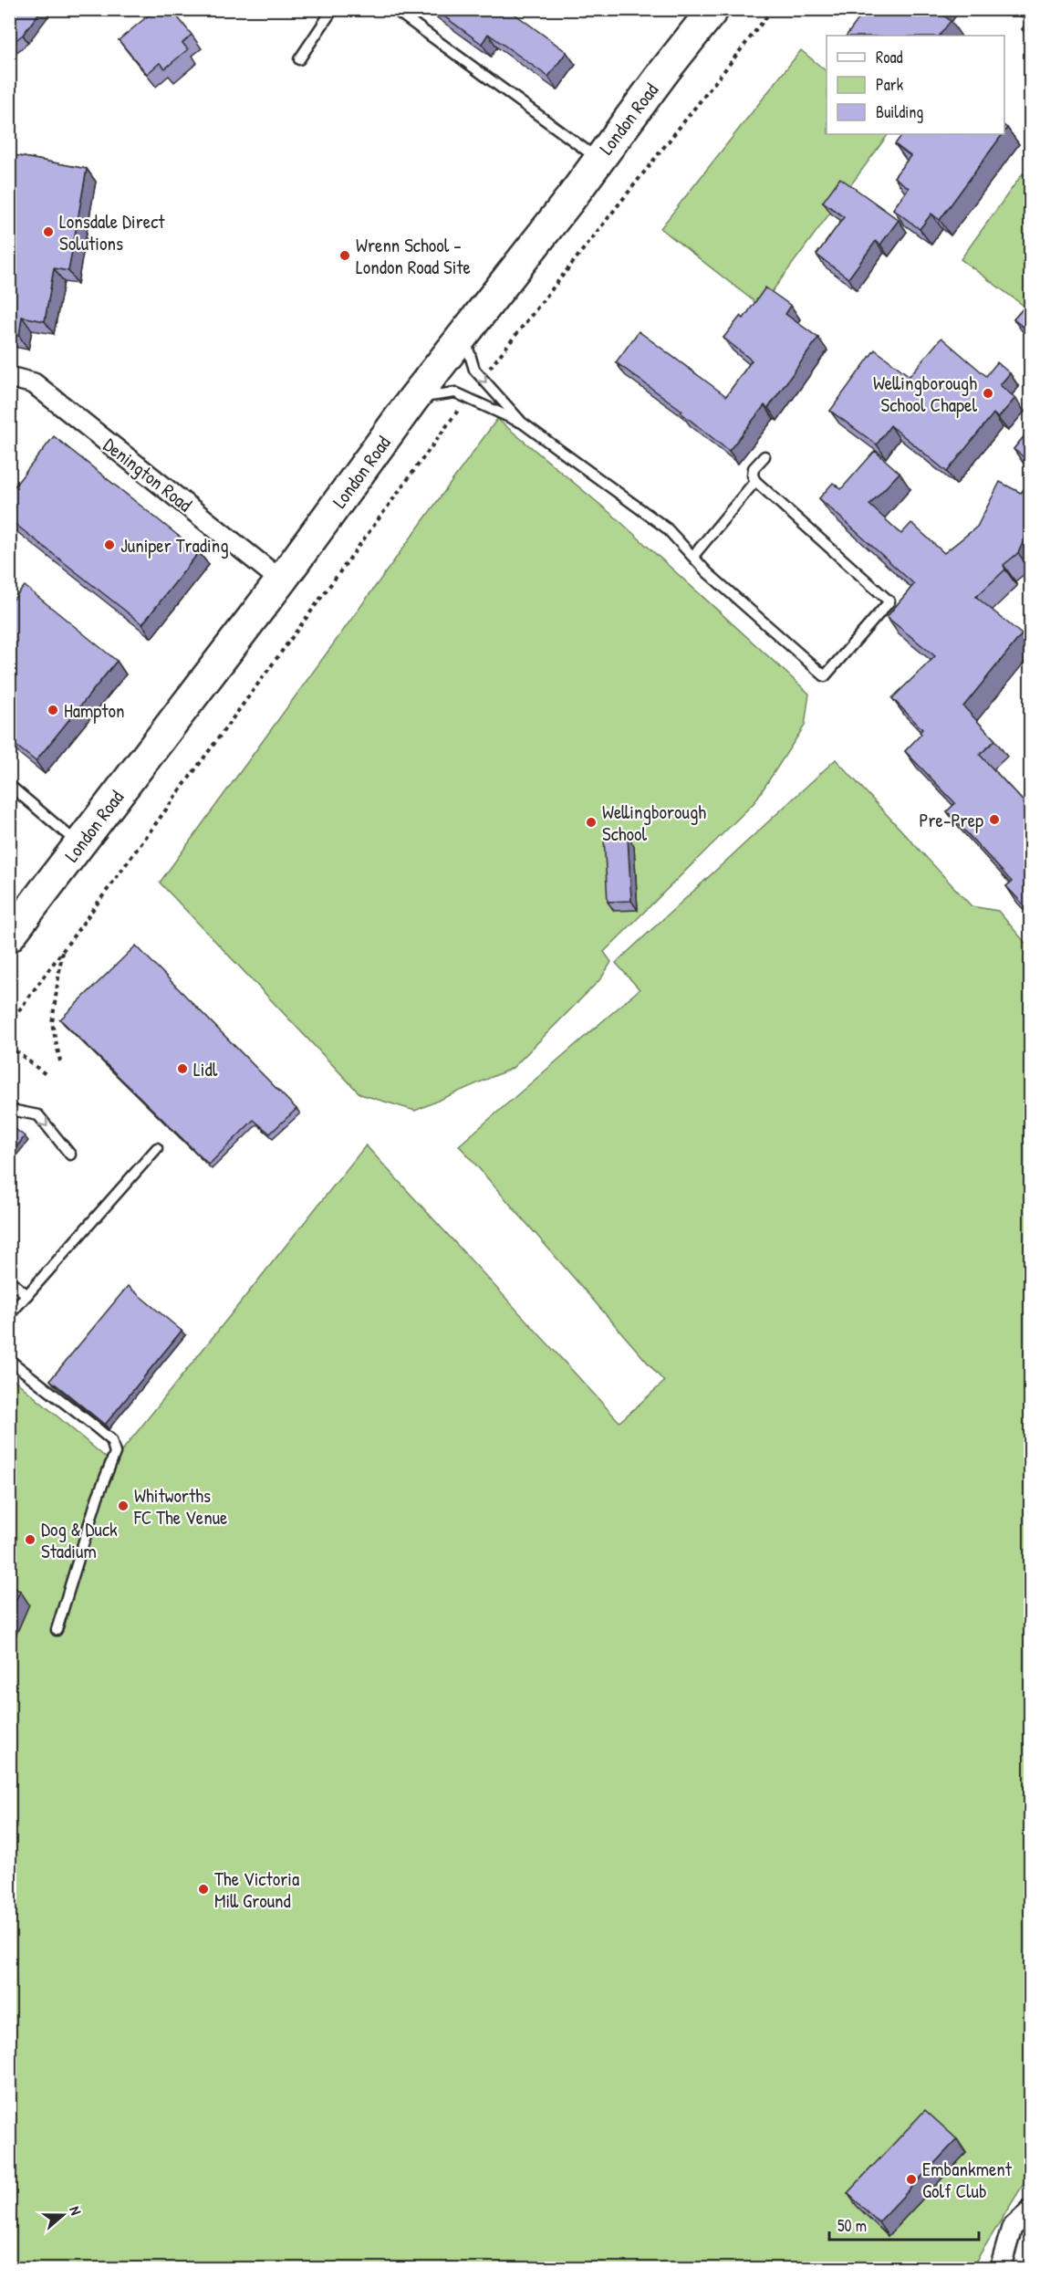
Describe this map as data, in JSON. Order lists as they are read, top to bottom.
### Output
{
  "streets": {
    "main road": ["London Road"],
    "street": ["Denington Road"]
  },
  "crossings": [
    ["London Road", "Denington Road"]
  ],
  "places": [
    "Lonsdale Direct Solutions",
    "Wrenn School - London Road Site",
    "Wellingborough School Chapel",
    "Juniper Trading",
    "Hampton",
    "Pre-Prep",
    "Wellingborough School",
    "Lidl",
    "Whitworths FC The Venue",
    "Dog & Duck Stadium",
    "The Victoria Mill Ground",
    "Embankment Golf Club"
  ],
  "legend": ["Road", "Park", "Building"],
  "scale_bar": "50 m",
  "north": "right"
}
